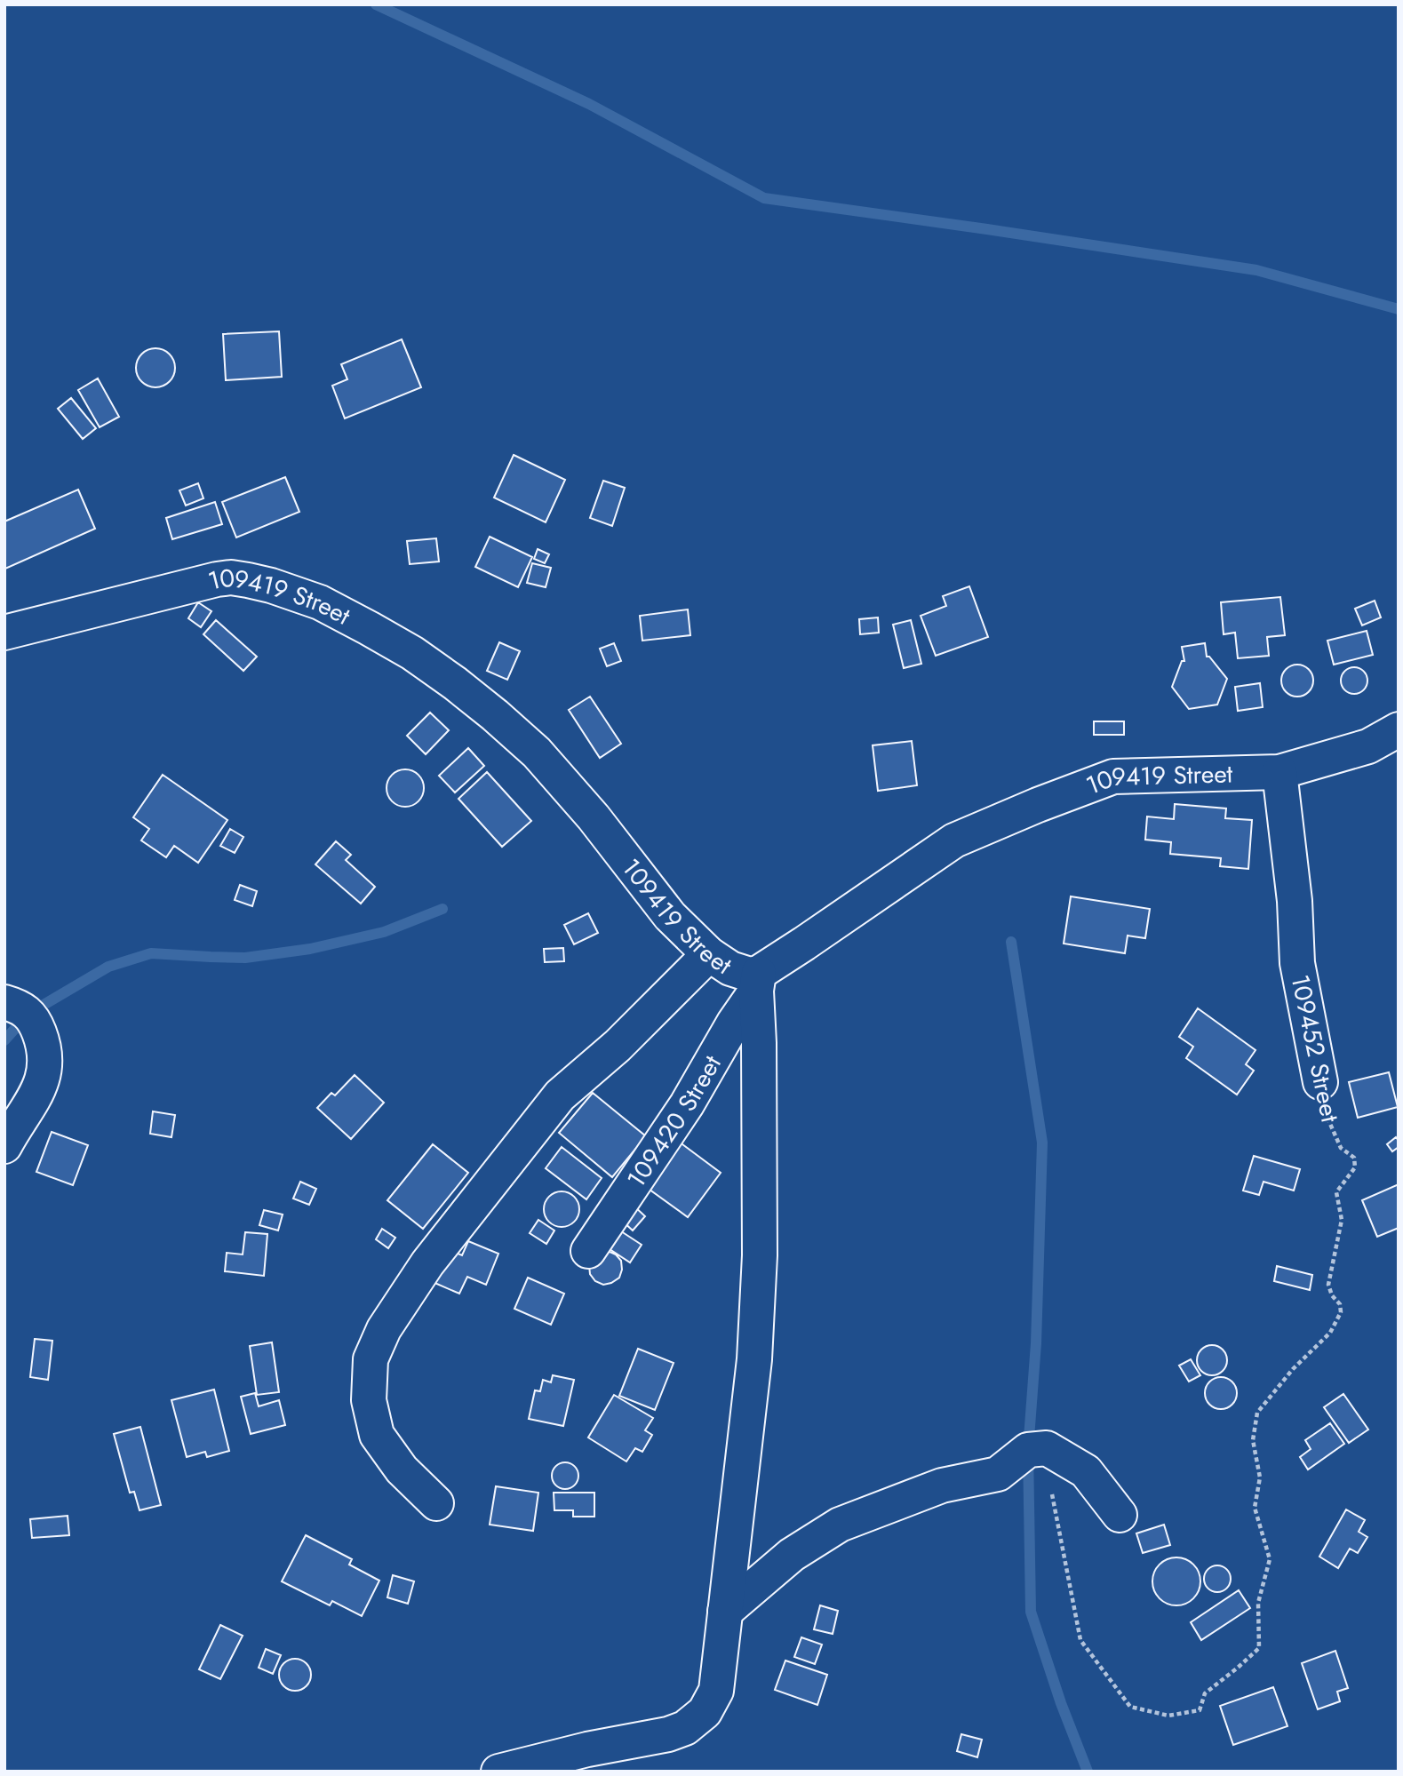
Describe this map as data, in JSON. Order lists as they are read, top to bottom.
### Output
{
  "streets": {
    "street": ["109419 Street", "109452 Street", "109420 Street"]
  },
  "crossings": [
    ["109419 Street", "109452 Street"],
    ["109419 Street", "109420 Street"]
  ]
}
